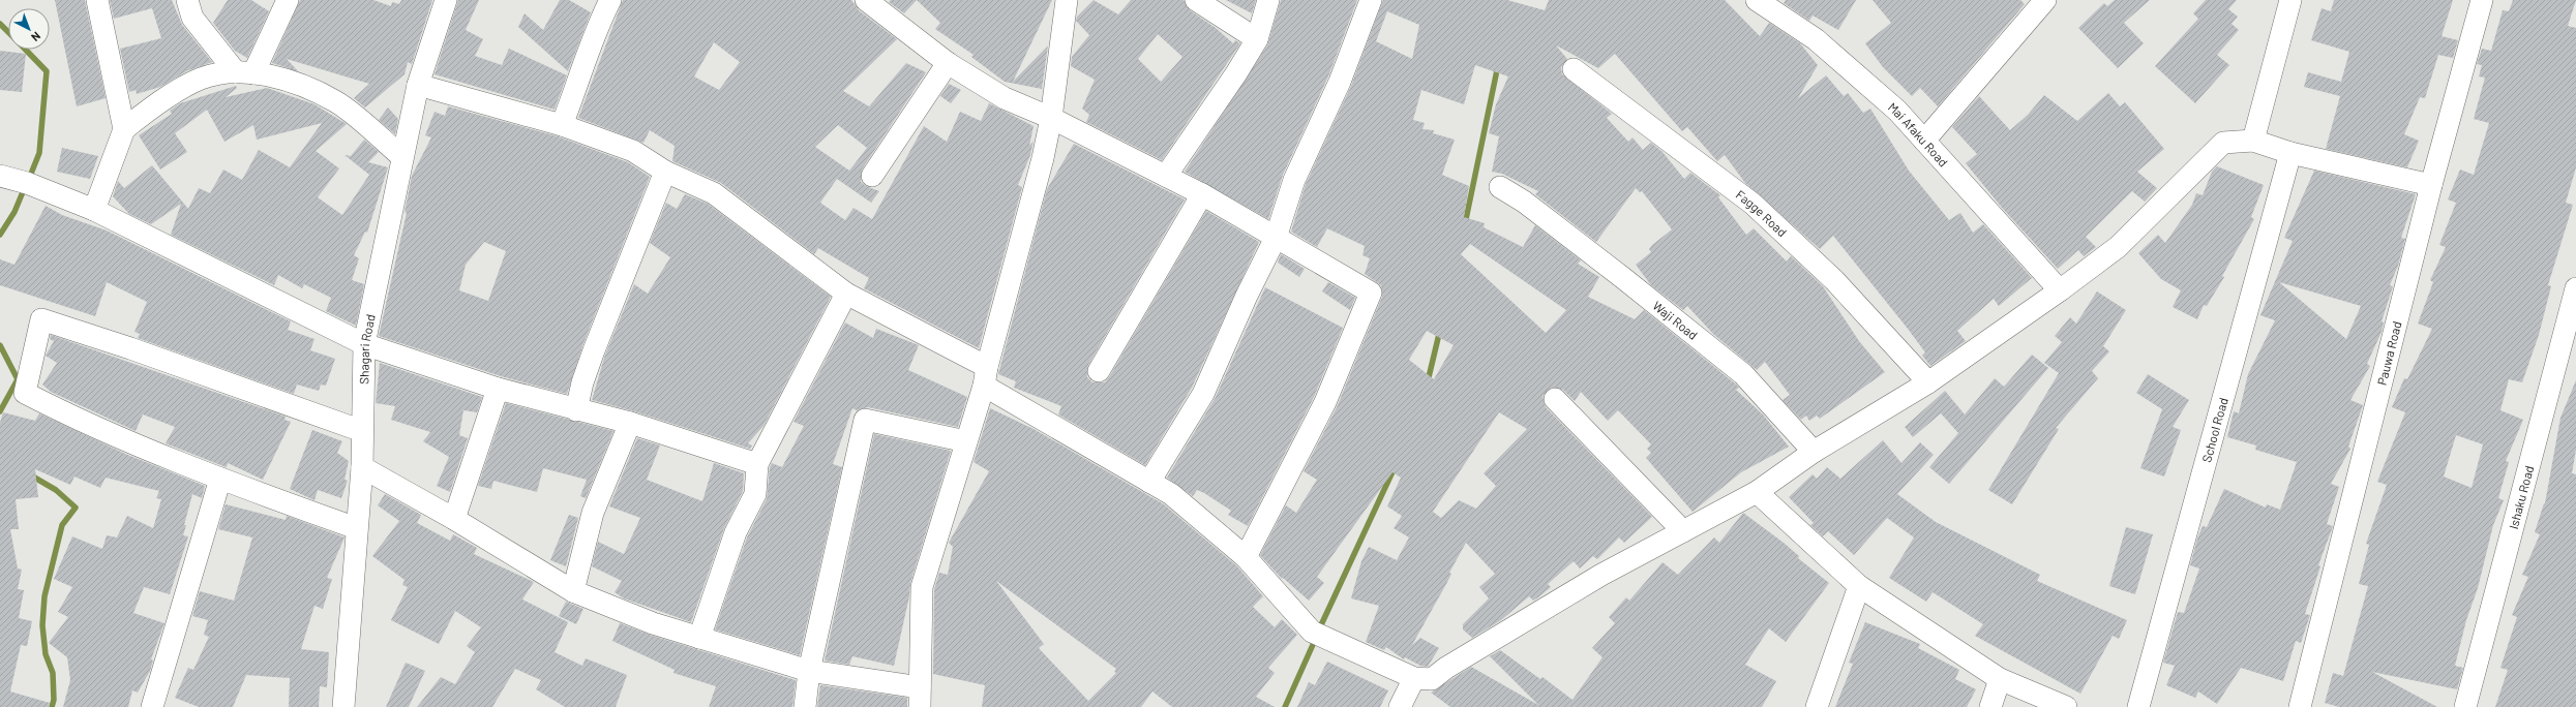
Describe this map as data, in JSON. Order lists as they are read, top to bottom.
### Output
{
  "streets": {
    "street": [
      "Mai Afaku Road",
      "Fagge Road",
      "Waji Road",
      "Shagari Road",
      "Pauwa Road",
      "School Road",
      "Ishaku Road"
    ]
  },
  "north": "bottom right"
}
